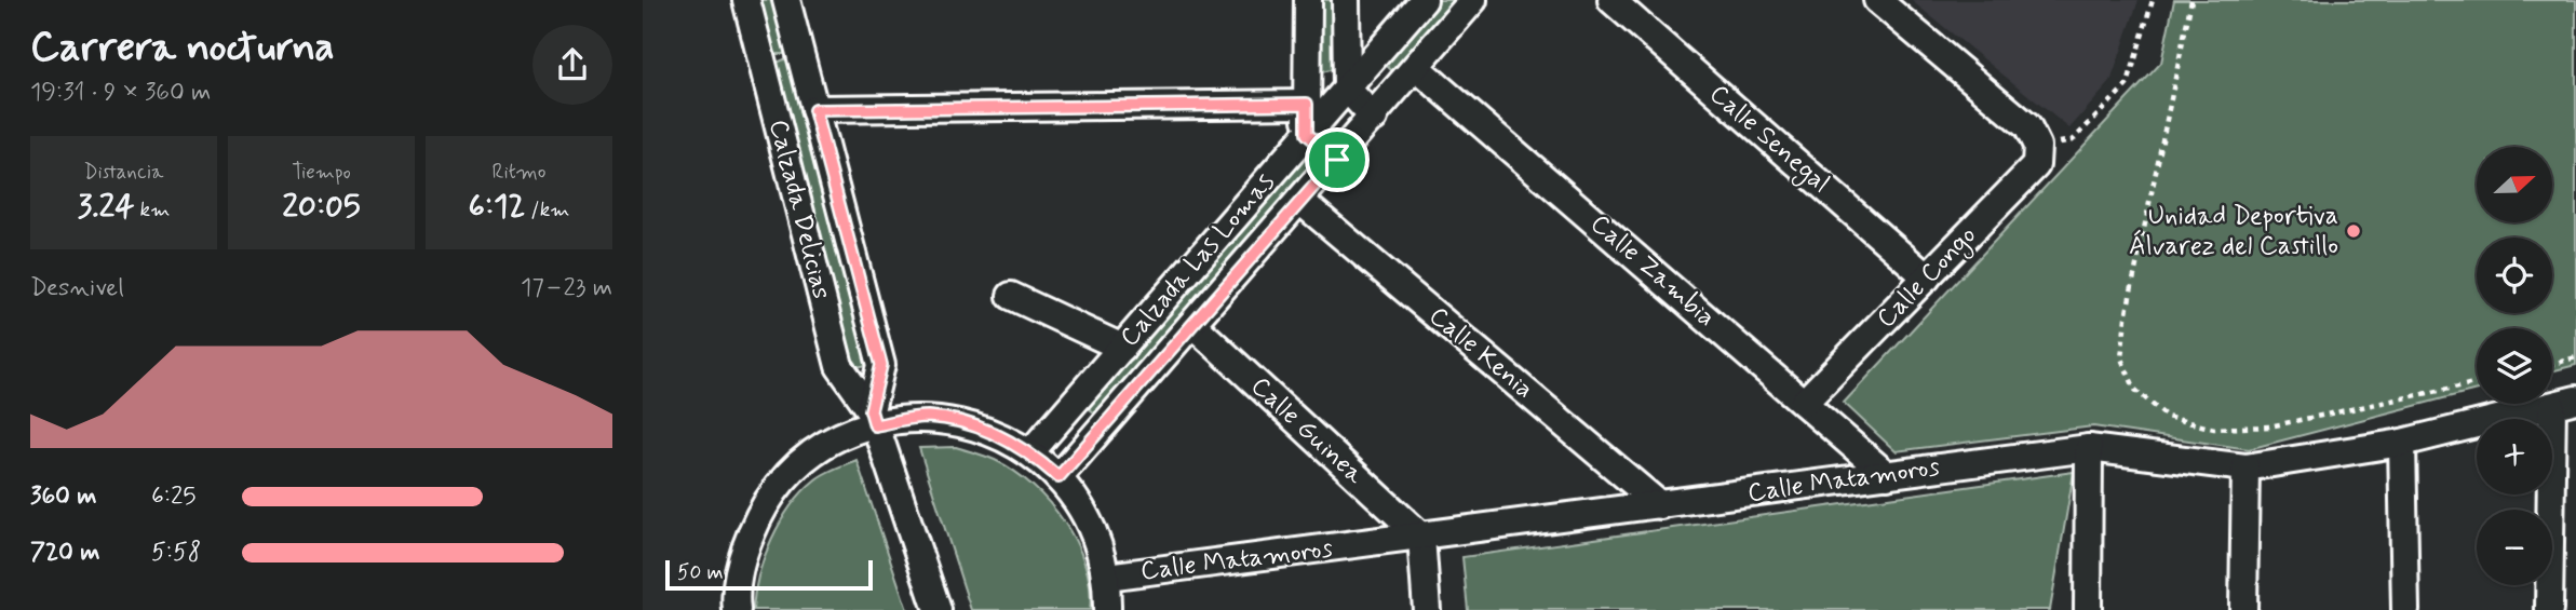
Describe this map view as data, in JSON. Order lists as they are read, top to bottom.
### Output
{
  "streets": {
    "street": [
      "Calle Senegal",
      "Calzada Delicias",
      "Calzada Las Lomas",
      "Calle Zambia",
      "Calle Congo",
      "Calle Kenia",
      "Calle Guinea",
      "Calle Matamoros"
    ]
  },
  "crossings": [
    ["Calle Senegal", "Calle Congo"],
    ["Calzada Las Lomas", "Calle Zambia"],
    ["Calzada Las Lomas", "Calle Kenia"],
    ["Calzada Las Lomas", "Calle Guinea"],
    ["Calle Zambia", "Calle Congo"],
    ["Calle Zambia", "Calle Matamoros"],
    ["Calle Kenia", "Calle Matamoros"],
    ["Calle Guinea", "Calle Matamoros"]
  ],
  "places": ["Unidad Deportiva Álvarez del Castillo"],
  "scale_bar": "50 m",
  "north": "right",
  "page": {
    "heading": ["Carrera nocturna", "19:31 · 9 × 360 m"],
    "stats": [
      ["Distancia", "3.24 km"],
      ["Tiempo", "20:05"],
      ["Ritmo", "6:12 /km"]
    ],
    "map_buttons": ["+", "−"],
    "chart": ["Desnivel", "17–23 m"],
    "list": [
      {
        "name": "360 m",
        "note": "6:25"
      },
      {
        "name": "720 m",
        "note": "5:58"
      }
    ],
    "scale": "50 m"
  }
}
